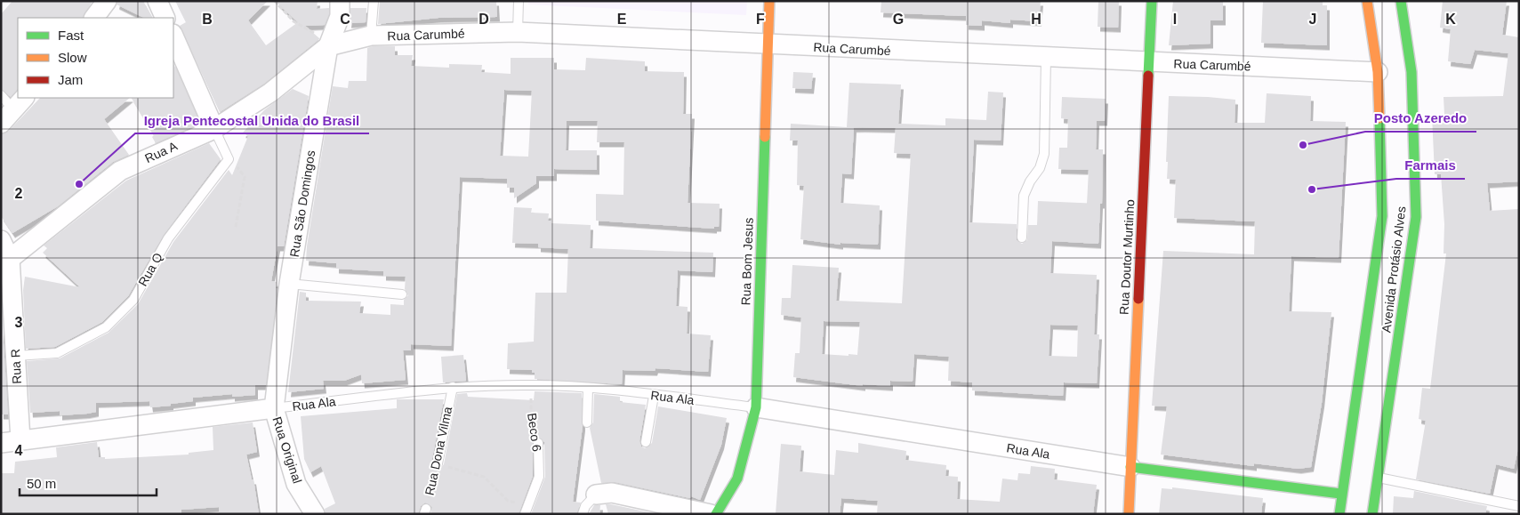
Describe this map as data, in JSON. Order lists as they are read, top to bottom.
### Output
{
  "streets": {
    "street": [
      "Rua Carumbé",
      "Rua A",
      "Rua São Domingos",
      "Rua Doutor Murtinho",
      "Rua Bom Jesus",
      "Avenida Protásio Alves",
      "Rua R",
      "Rua Ala",
      "Rua Original"
    ],
    "lane": ["Rua Q", "Beco 6", "Rua Dona Vilma"]
  },
  "crossings": [
    ["Rua Carumbé", "Rua A"],
    ["Rua Carumbé", "Rua São Domingos"],
    ["Rua Carumbé", "Rua Doutor Murtinho"],
    ["Rua Carumbé", "Rua Bom Jesus"],
    ["Rua Carumbé", "Avenida Protásio Alves"],
    ["Rua A", "Rua São Domingos"],
    ["Rua A", "Rua R"],
    ["Rua São Domingos", "Rua Ala"],
    ["Rua São Domingos", "Rua Original"],
    ["Rua Doutor Murtinho", "Rua Ala"],
    ["Rua Bom Jesus", "Rua Ala"],
    ["Rua Q", "Rua R"],
    ["Avenida Protásio Alves", "Rua Ala"],
    ["Rua R", "Rua Ala"],
    ["Rua Ala", "Beco 6"],
    ["Rua Ala", "Rua Original"],
    ["Rua Ala", "Rua Dona Vilma"]
  ],
  "places": ["Posto Azeredo", "Igreja Pentecostal Unida do Brasil", "Farmais"],
  "legend": ["Fast", "Slow", "Jam"],
  "scale_bar": "50 m",
  "grid": {
    "columns": [
      "B",
      "C",
      "D",
      "E",
      "F",
      "G",
      "H",
      "I",
      "J",
      "K"
    ],
    "rows": ["2", "3", "4"]
  }
}
